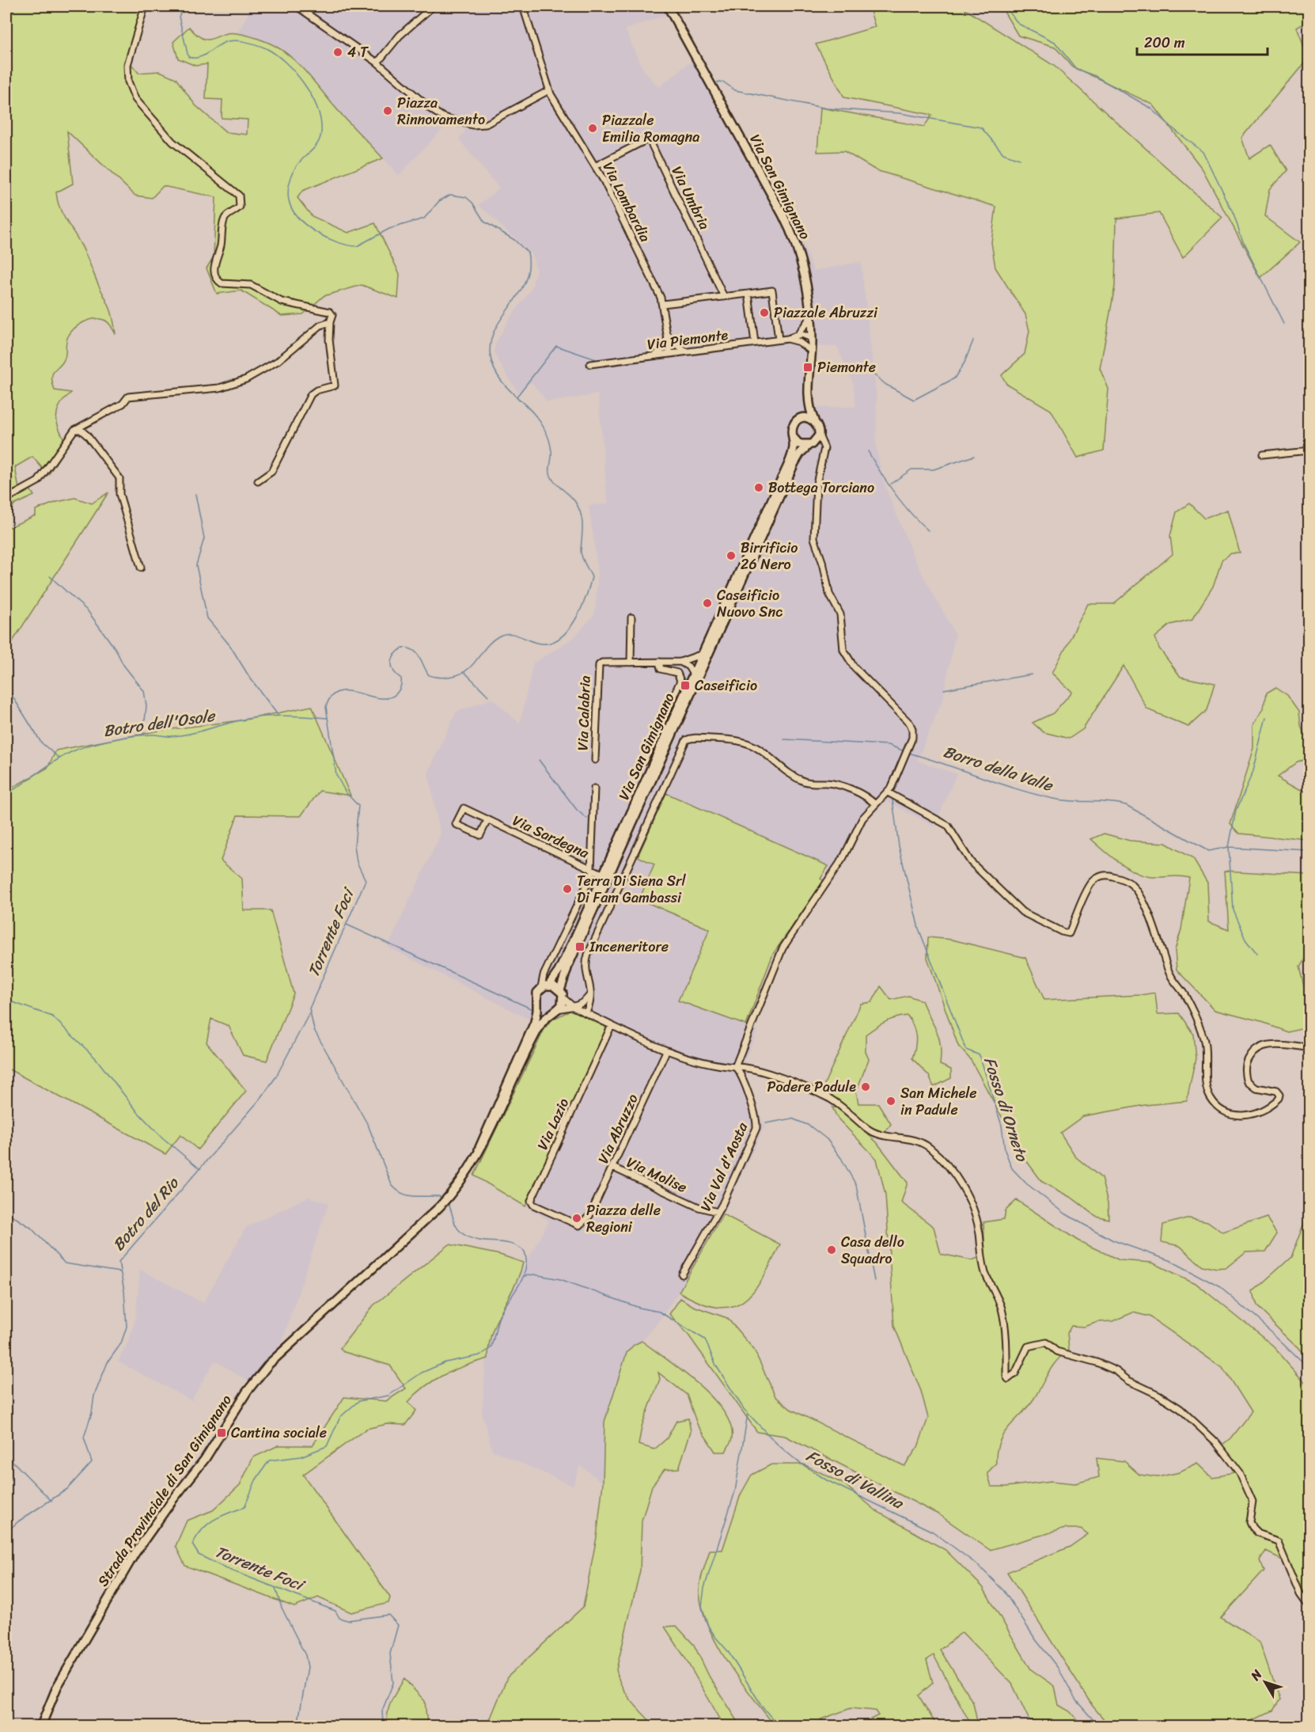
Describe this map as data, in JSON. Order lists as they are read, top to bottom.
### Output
{
  "streets": {
    "main road": ["Via San Gimignano", "Strada Provinciale di San Gimignano"],
    "street": [
      "Via Umbria",
      "Via Lombardia",
      "Via Piemonte",
      "Via Calabria",
      "Via Sardegna",
      "Via Lazio",
      "Via Abruzzo",
      "Via Val d'Aosta",
      "Via Molise"
    ]
  },
  "crossings": [
    ["Via San Gimignano", "Via Calabria"],
    ["Via San Gimignano", "Via Sardegna"],
    ["Via San Gimignano", "Strada Provinciale di San Gimignano"],
    ["Via Umbria", "Via Lombardia"],
    ["Via Lombardia", "Via Piemonte"],
    ["Via Lazio", "Via Abruzzo"],
    ["Via Abruzzo", "Via Molise"],
    ["Via Val d'Aosta", "Via Molise"]
  ],
  "water": [
    "Botro dell'Osole",
    "Borro della Valle",
    "Torrente Foci",
    "Fosso di Orneto",
    "Botro del Rio",
    "Fosso di Vallina"
  ],
  "places": {
    "other": [
      "4 T",
      "Piazza Rinnovamento",
      "Piazzale Emilia Romagna",
      "Piazzale Abruzzi",
      "Bottega Torciano",
      "Birrificio 26 Nero",
      "Caseificio Nuovo Snc",
      "Terra Di Siena Srl Di Fam Gambassi",
      "Podere Padule",
      "San Michele in Padule",
      "Piazza delle Regioni",
      "Casa dello Squadro"
    ],
    "transit": [
      "Piemonte",
      "Caseificio",
      "Inceneritore",
      "Cantina sociale"
    ]
  },
  "scale_bar": "200 m",
  "north": "top left"
}
